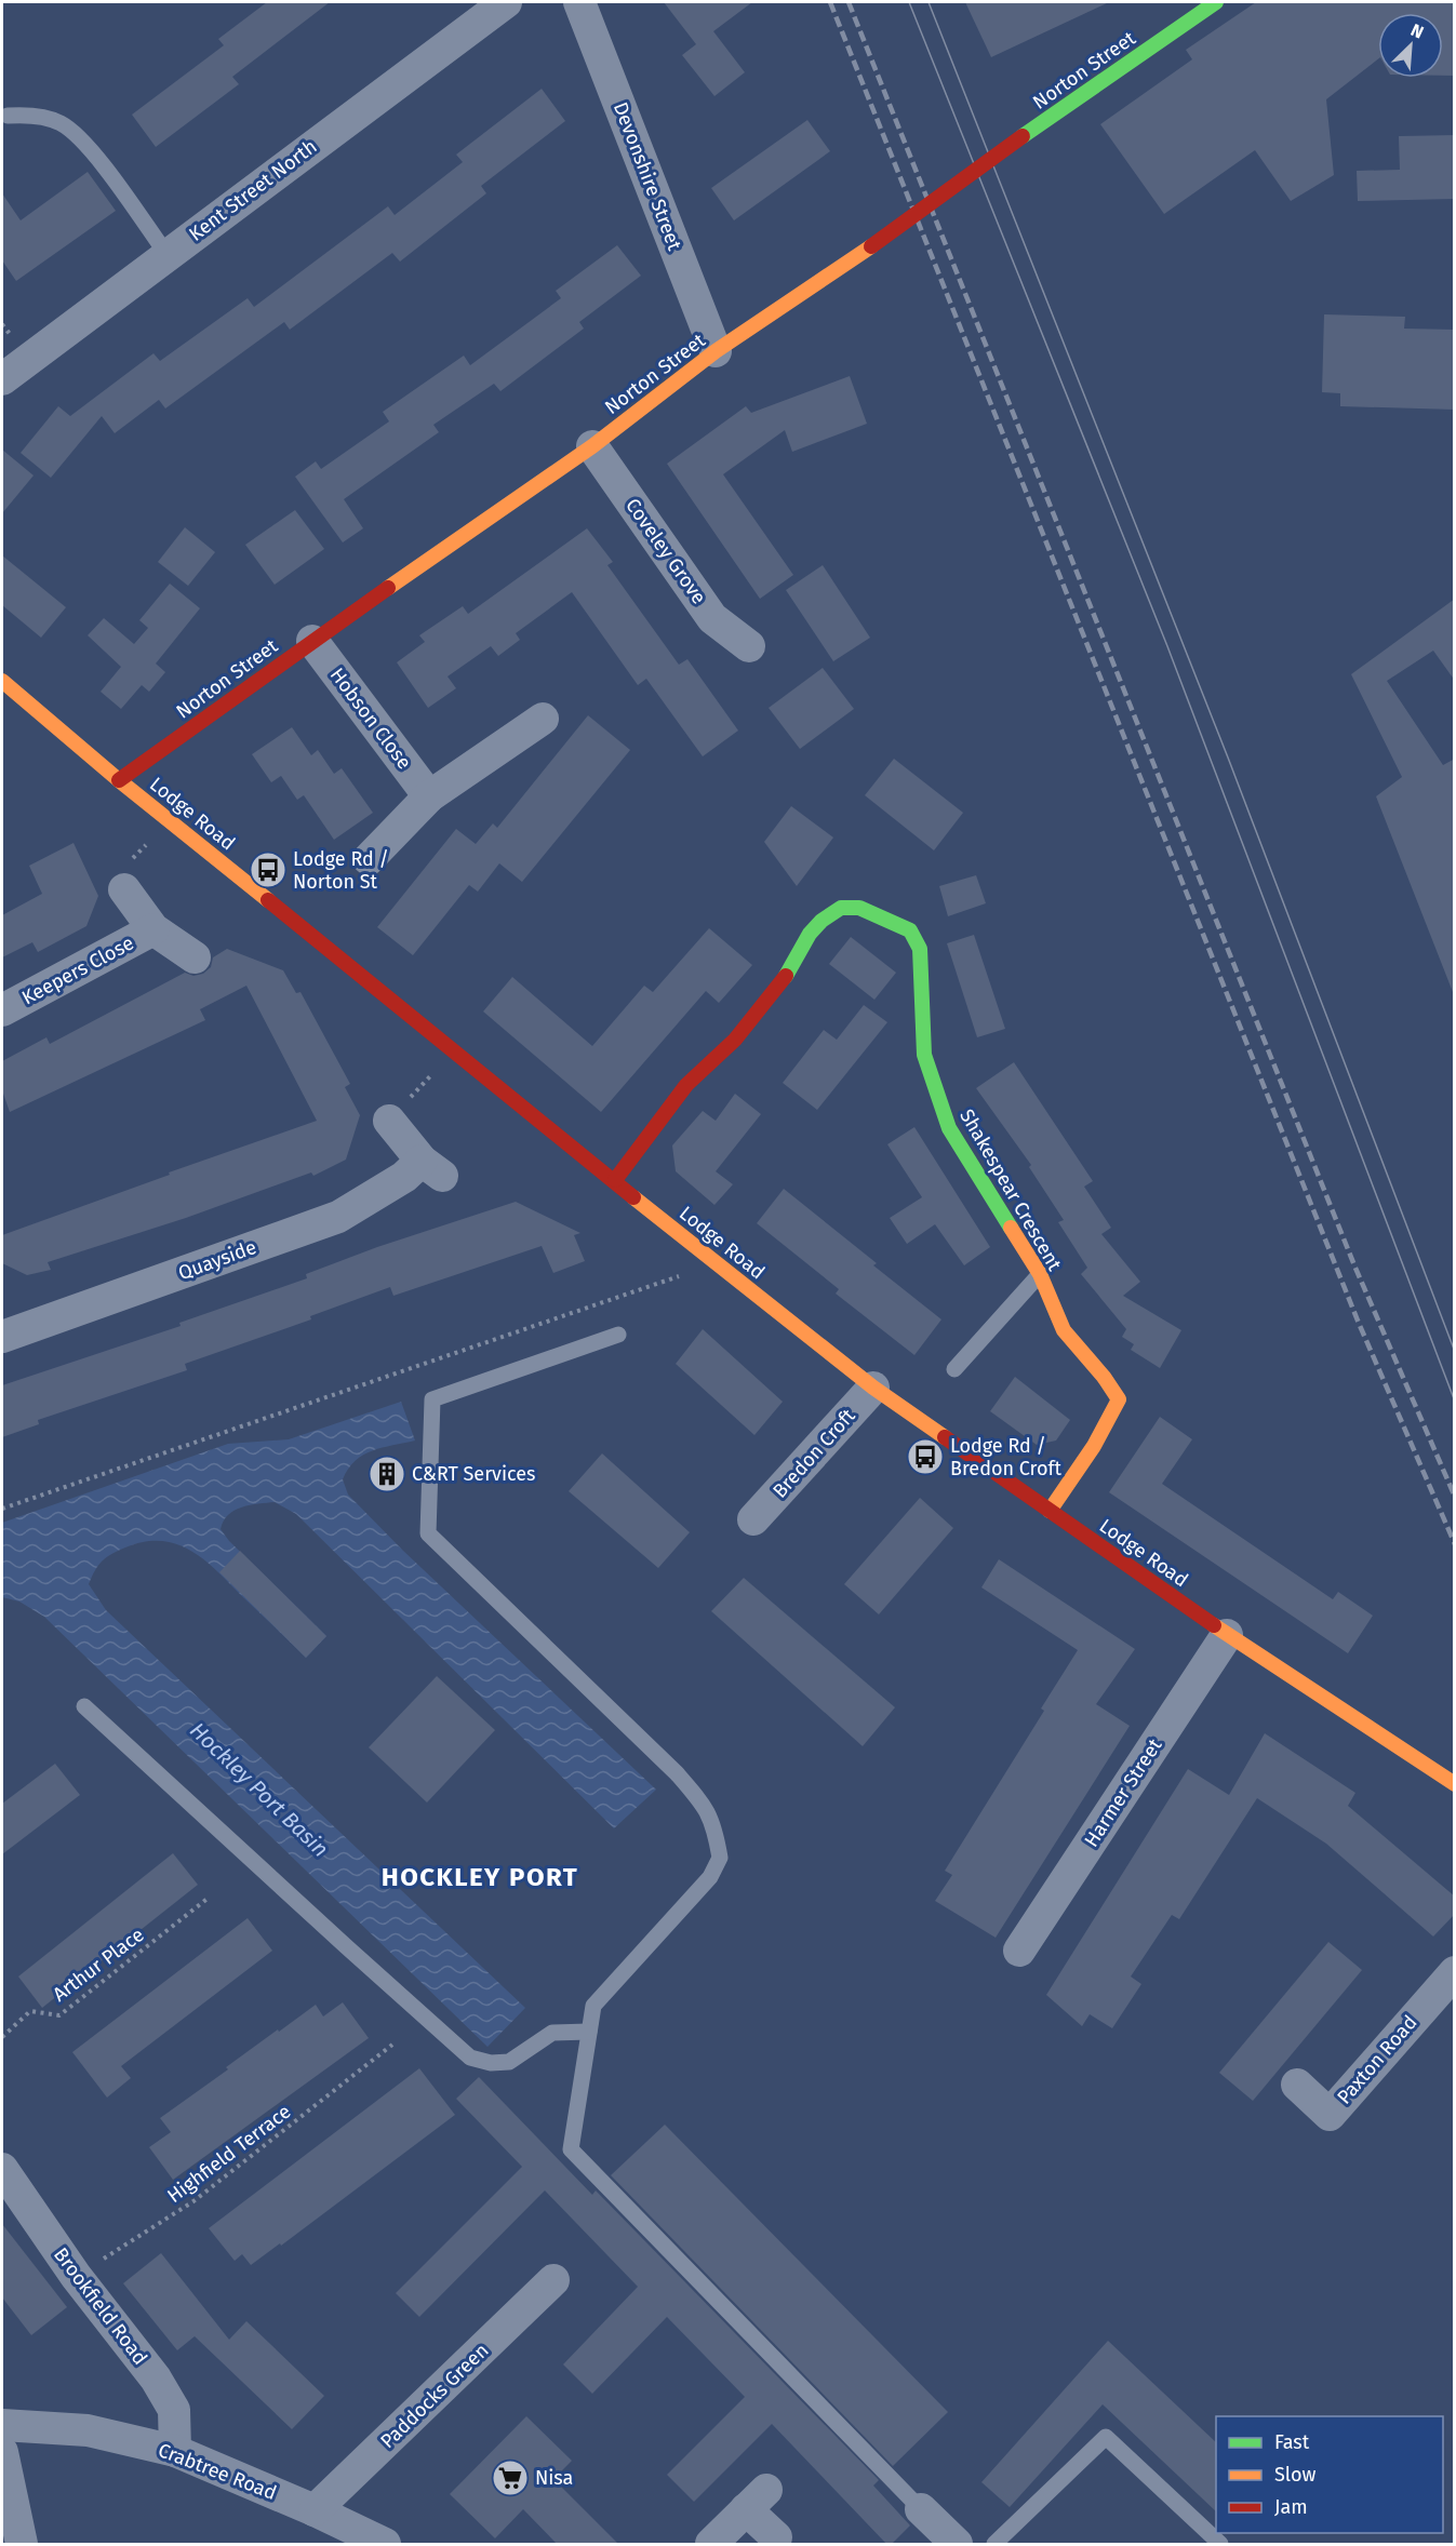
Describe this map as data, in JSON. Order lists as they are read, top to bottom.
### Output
{
  "streets": {
    "street": [
      "Norton Street",
      "Devonshire Street",
      "Kent Street North",
      "Coveley Grove",
      "Hobson Close",
      "Lodge Road",
      "Keepers Close",
      "Shakespear Crescent",
      "Quayside",
      "Bredon Croft",
      "Harmer Street",
      "Paxton Road",
      "Brookfield Road",
      "Paddocks Green",
      "Crabtree Road"
    ],
    "path": ["Arthur Place", "Highfield Terrace"]
  },
  "crossings": [
    ["Norton Street", "Devonshire Street"],
    ["Norton Street", "Coveley Grove"],
    ["Norton Street", "Hobson Close"],
    ["Norton Street", "Lodge Road"],
    ["Lodge Road", "Shakespear Crescent"],
    ["Lodge Road", "Bredon Croft"],
    ["Lodge Road", "Harmer Street"],
    ["Highfield Terrace", "Brookfield Road"],
    ["Brookfield Road", "Crabtree Road"],
    ["Paddocks Green", "Crabtree Road"]
  ],
  "districts": ["HOCKLEY PORT"],
  "water": ["Hockley Port Basin"],
  "places": {
    "bus stop": ["Lodge Rd / Norton St", "Lodge Rd / Bredon Croft"],
    "building": ["C&RT Services"],
    "supermarket": ["Nisa"]
  },
  "legend": ["Fast", "Slow", "Jam"],
  "north": "top right"
}
